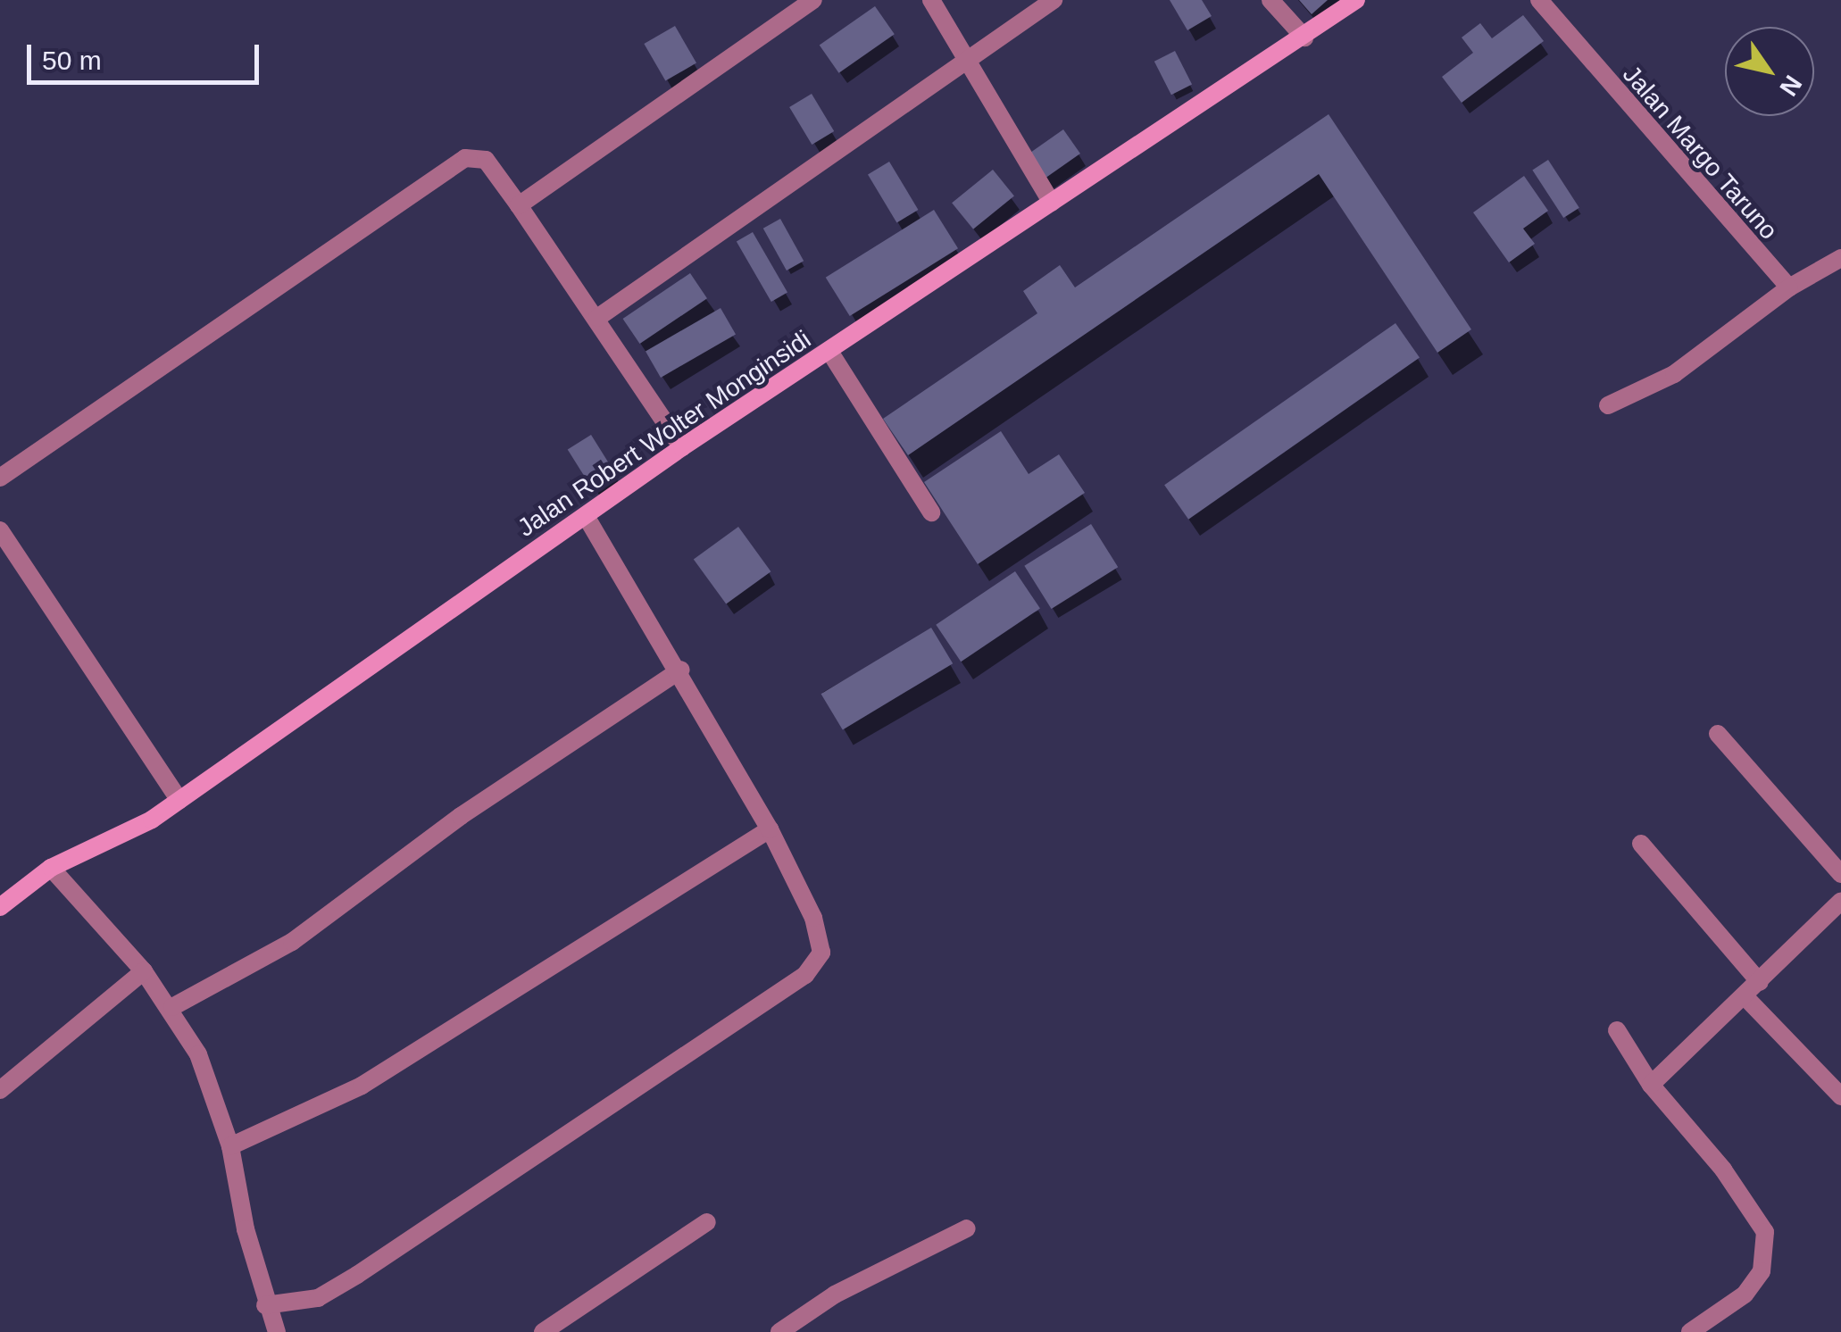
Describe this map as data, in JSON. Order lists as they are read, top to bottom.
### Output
{
  "streets": {
    "main road": ["Jalan Robert Wolter Monginsidi"],
    "street": ["Jalan Margo Taruno"]
  },
  "scale_bar": "50 m",
  "north": "bottom right"
}
